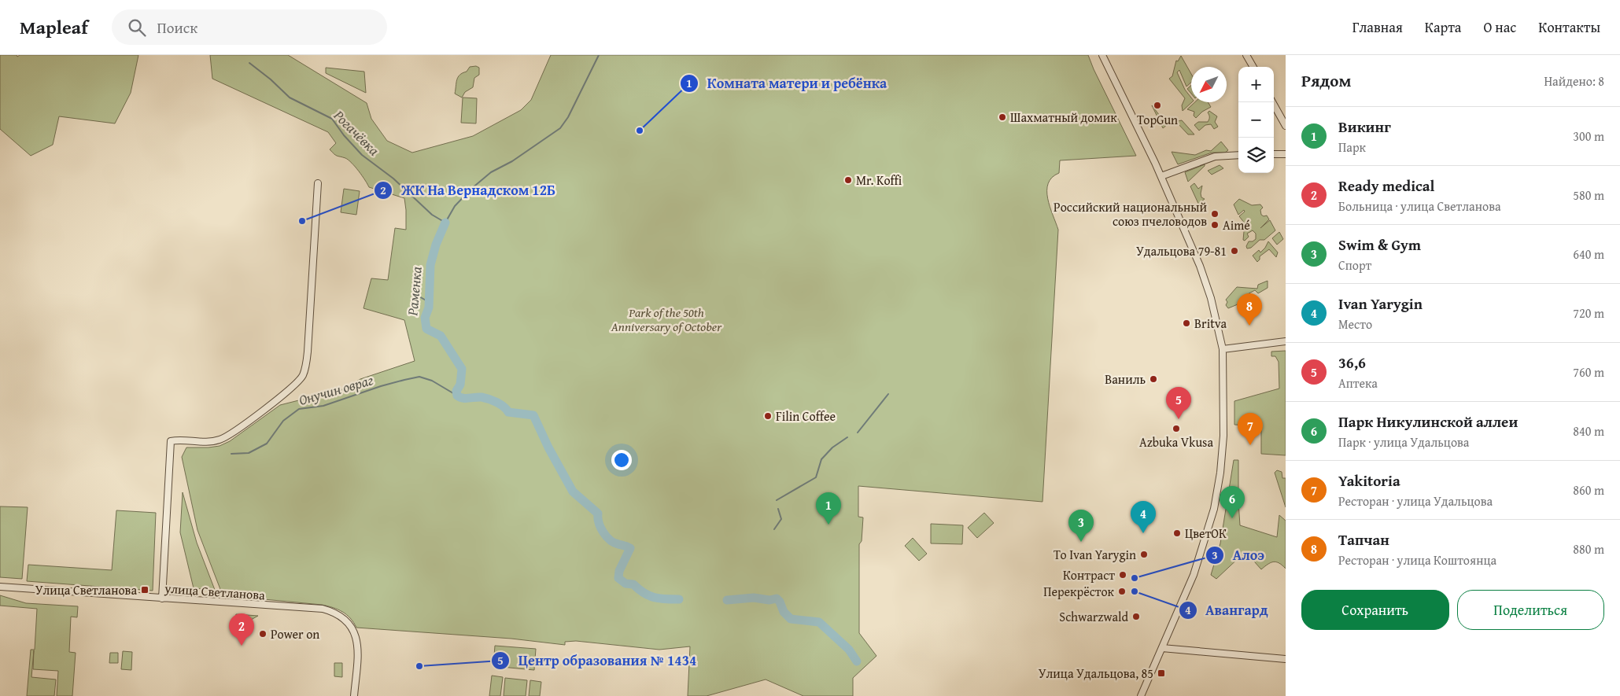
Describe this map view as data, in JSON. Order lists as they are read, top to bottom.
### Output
{
  "streets": {
    "street": ["улица Светланова"]
  },
  "water": ["Рогачёвка", "Раменка", "Онучин овраг"],
  "parks": ["Park of the 50th Anniversary of October"],
  "places": {
    "other": [
      "TopGun",
      "Шахматный домик",
      "Комната матери и ребёнка",
      "Mr. Koffi",
      "Российский национальный союз пчеловодов",
      "ЖК На Вернадском 12Б",
      "Aimé",
      "Удальцова 79-81",
      "Britva",
      "Ваниль",
      "Filin Coffee",
      "Azbuka Vkusa",
      "ЦветОК",
      "To Ivan Yarygin",
      "Контраст",
      "Алоэ",
      "Перекрёсток",
      "Авангард",
      "Schwarzwald",
      "Power on",
      "Центр образования № 1434"
    ],
    "transit": ["Улица Светланова", "Улица Удальцова, 85"]
  },
  "north": "bottom left",
  "page": {
    "header": "Mapleaf",
    "search": "Поиск",
    "nav": [
      "Главная",
      "Карта",
      "О нас",
      "Контакты"
    ],
    "heading": ["Рядом", "Найдено: 8"],
    "map_buttons": ["+", "−"],
    "list": [
      {
        "mark": "1",
        "name": "Викинг",
        "note": "Парк",
        "value": "300 m"
      },
      {
        "mark": "2",
        "name": "Ready medical",
        "note": "Больница · улица Светланова",
        "value": "580 m"
      },
      {
        "mark": "3",
        "name": "Swim & Gym",
        "note": "Спорт",
        "value": "640 m"
      },
      {
        "mark": "4",
        "name": "Ivan Yarygin",
        "note": "Место",
        "value": "720 m"
      },
      {
        "mark": "5",
        "name": "36,6",
        "note": "Аптека",
        "value": "760 m"
      },
      {
        "mark": "6",
        "name": "Парк Никулинской аллеи",
        "note": "Парк · улица Удальцова",
        "value": "840 m"
      },
      {
        "mark": "7",
        "name": "Yakitoria",
        "note": "Ресторан · улица Удальцова",
        "value": "860 m"
      },
      {
        "mark": "8",
        "name": "Тапчан",
        "note": "Ресторан · улица Коштоянца",
        "value": "880 m"
      }
    ],
    "pins": [
      "8",
      "5",
      "7",
      "6",
      "1",
      "4",
      "3",
      "2"
    ],
    "buttons": ["Сохранить", "Поделиться"]
  }
}
